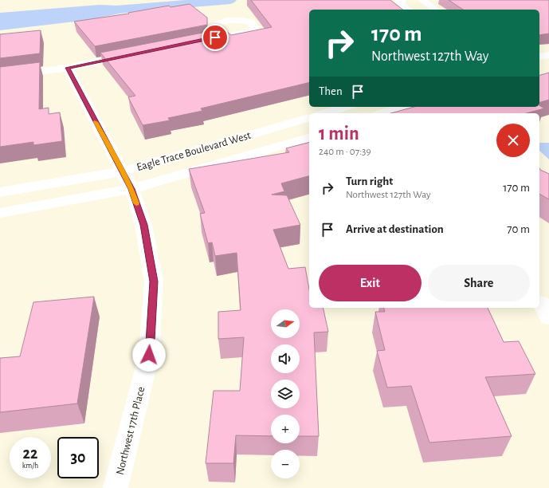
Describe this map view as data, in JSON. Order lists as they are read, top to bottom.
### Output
{
  "streets": {
    "street": ["Eagle Trace Boulevard West", "Northwest 17th Place"]
  },
  "crossings": [
    ["Eagle Trace Boulevard West", "Northwest 17th Place"]
  ],
  "north": "right",
  "page": {
    "turn": ["170 m", "Northwest 127th Way"],
    "then": "Then",
    "heading": ["1 min", "240 m · 07:39"],
    "list": [
      {
        "name": "Turn right",
        "note": "Northwest 127th Way",
        "value": "170 m"
      },
      {
        "name": "Arrive at destination",
        "value": "70 m"
      }
    ],
    "buttons": ["Exit", "Share"],
    "map_buttons": ["+", "−"],
    "speed": "22 km/h",
    "limit": "30"
  }
}
